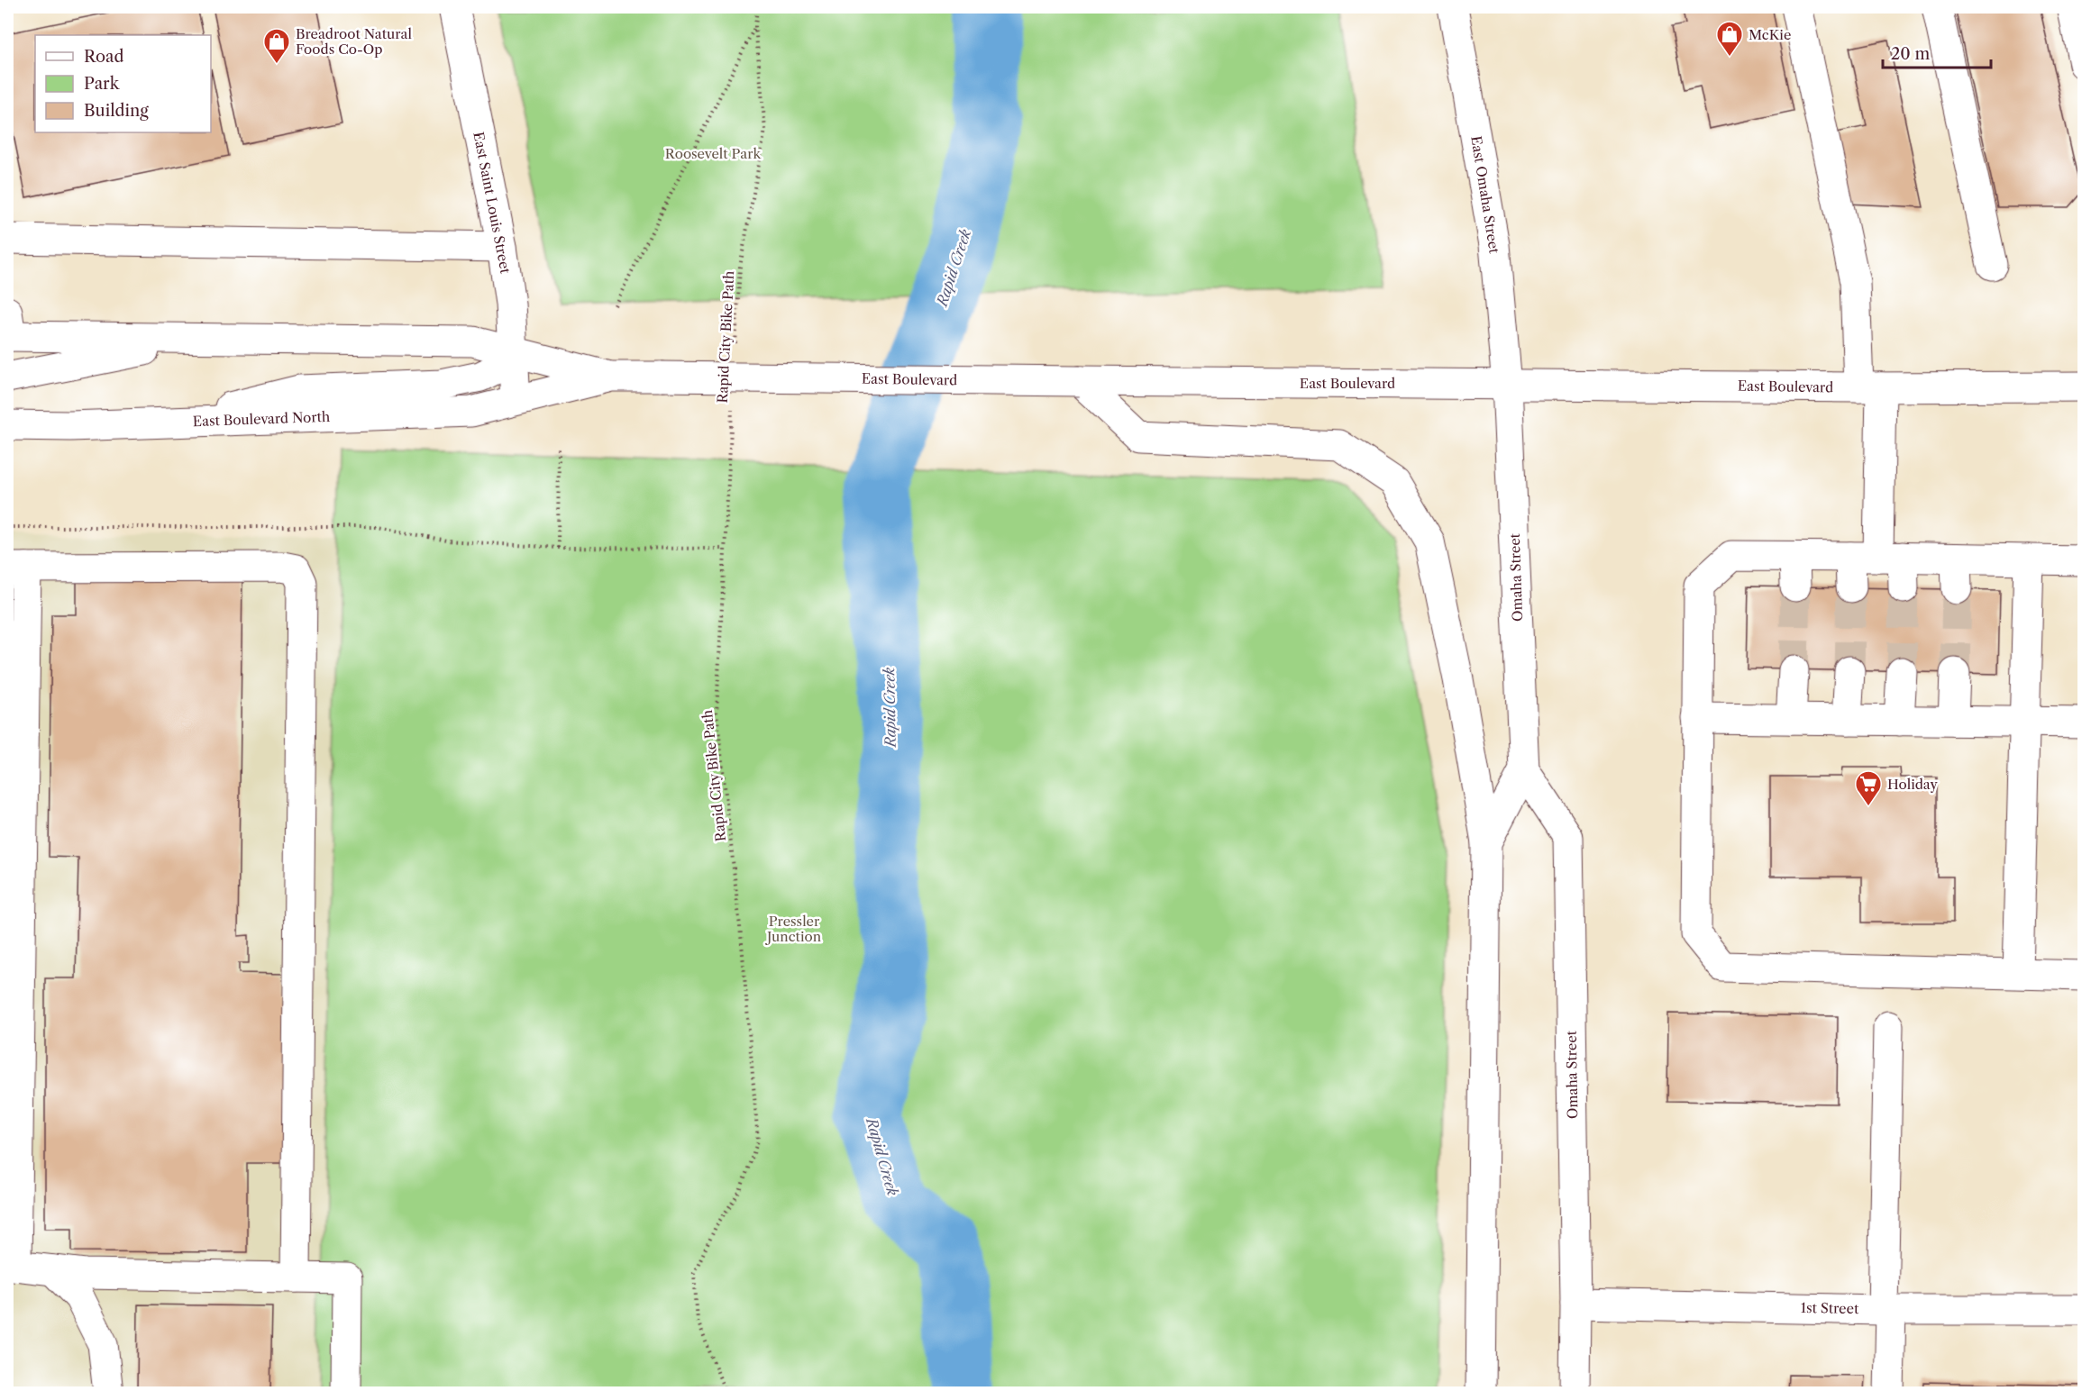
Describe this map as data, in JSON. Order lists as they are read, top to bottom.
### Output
{
  "streets": {
    "main road": [
      "East Omaha Street",
      "East Saint Louis Street",
      "East Boulevard",
      "East Boulevard North",
      "Omaha Street",
      "1st Street"
    ],
    "path": ["Rapid City Bike Path"]
  },
  "crossings": [
    ["East Omaha Street", "East Boulevard"],
    ["East Omaha Street", "Omaha Street"],
    ["East Saint Louis Street", "East Boulevard"],
    ["East Saint Louis Street", "East Boulevard North"],
    ["East Boulevard", "East Boulevard North"],
    ["East Boulevard", "Omaha Street"],
    ["Omaha Street", "1st Street"]
  ],
  "water": ["Rapid Creek"],
  "parks": ["Roosevelt Park", "Pressler Junction"],
  "places": {
    "shop": ["McKie", "Breadroot Natural Foods Co-Op"],
    "supermarket": ["Holiday"]
  },
  "legend": ["Road", "Park", "Building"],
  "scale_bar": "20 m"
}
